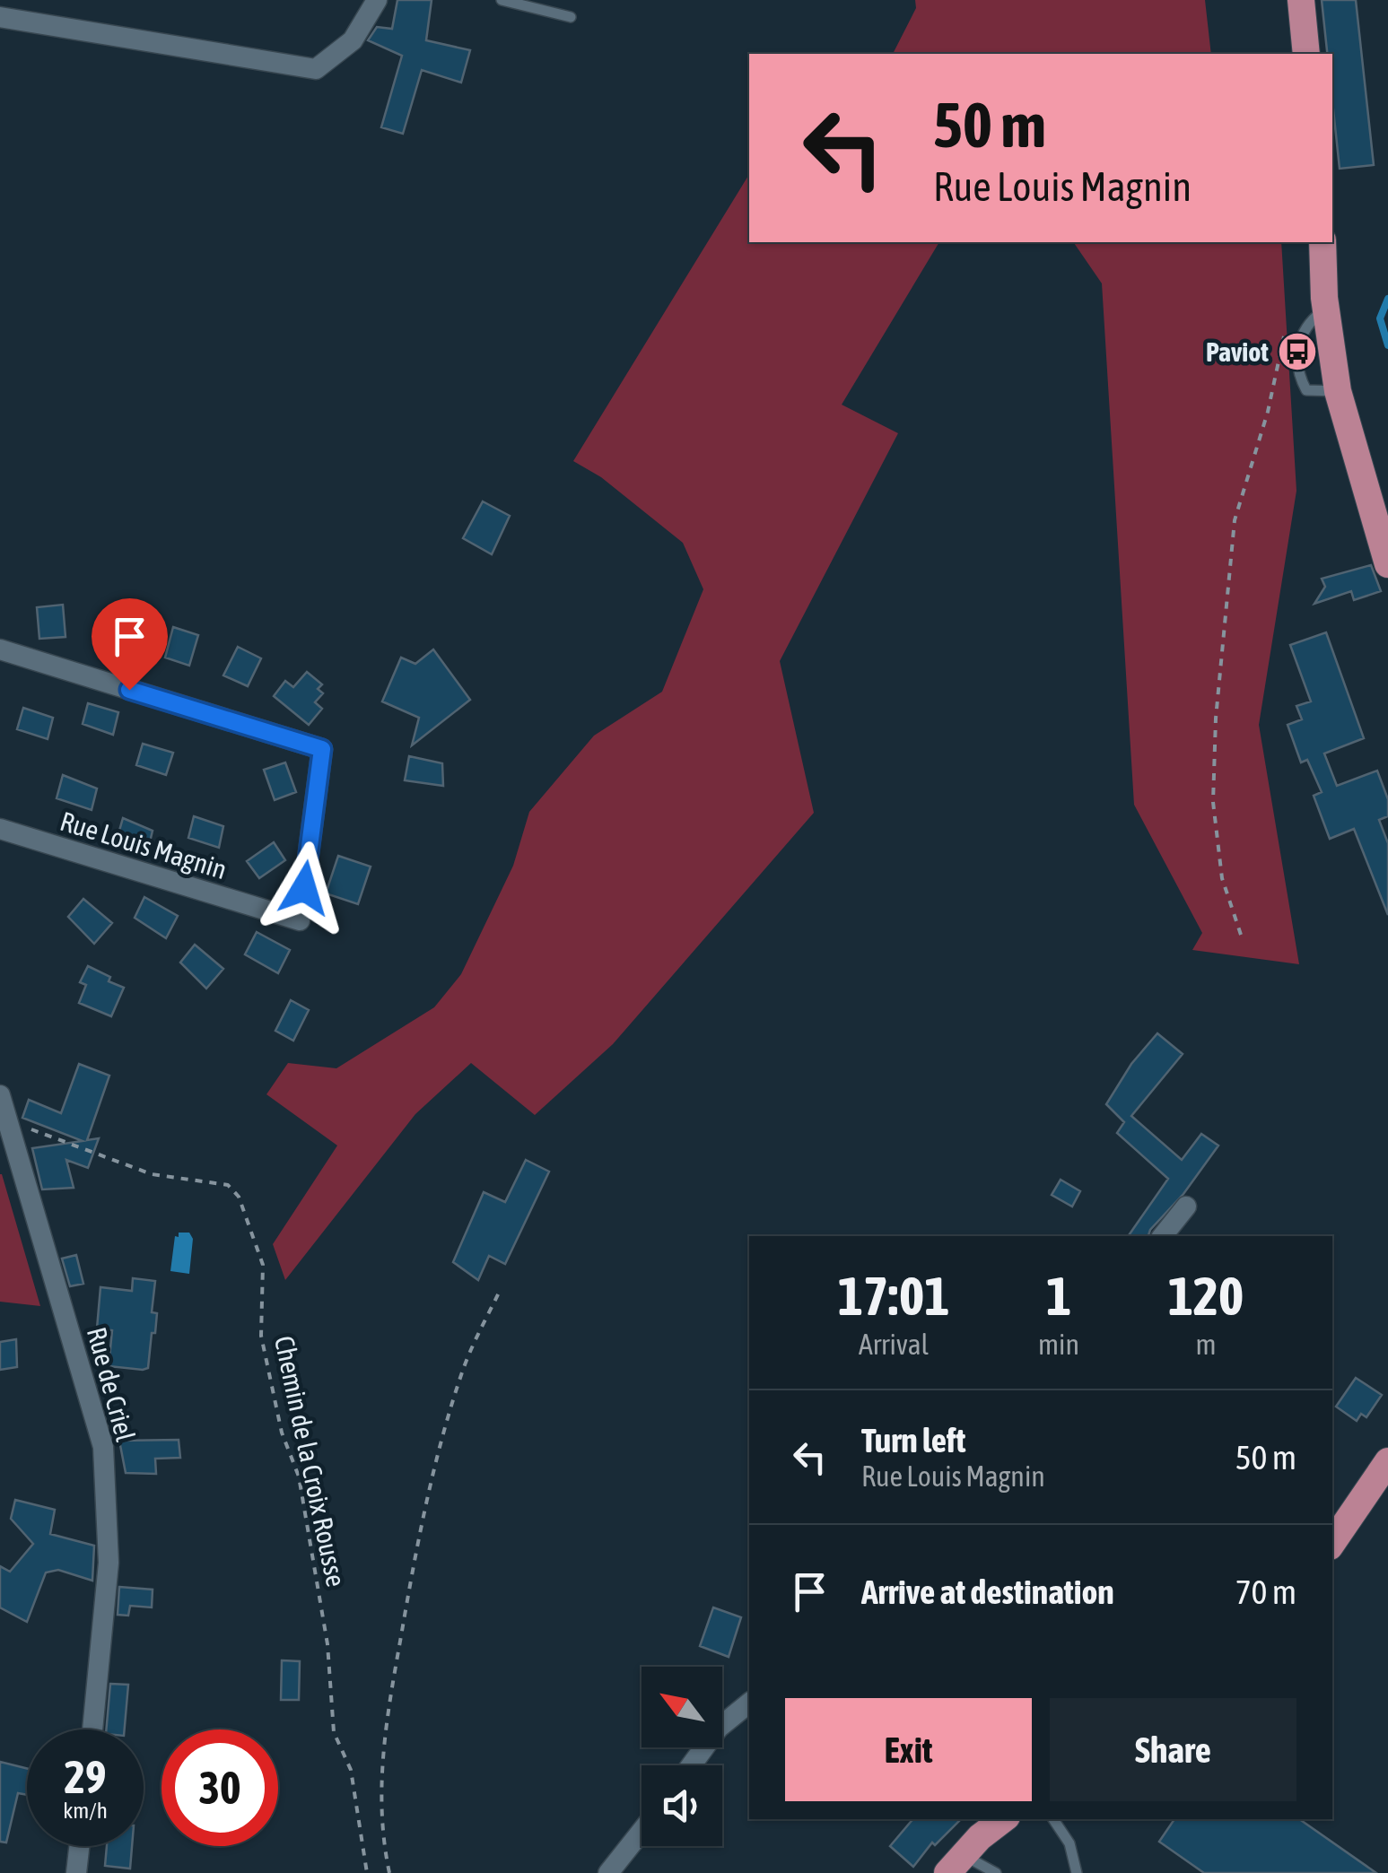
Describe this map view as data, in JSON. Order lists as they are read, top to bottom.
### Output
{
  "streets": {
    "street": ["Rue Louis Magnin", "Rue de Criel"],
    "path": ["Chemin de la Croix Rousse"]
  },
  "crossings": [
    ["Rue de Criel", "Chemin de la Croix Rousse"]
  ],
  "places": {
    "bus stop": ["Paviot"]
  },
  "north": "top left",
  "page": {
    "turn": ["50 m", "Rue Louis Magnin"],
    "eta": [
      "17:01",
      "Arrival",
      "1",
      "min",
      "120",
      "m"
    ],
    "list": [
      {
        "name": "Turn left",
        "note": "Rue Louis Magnin",
        "value": "50 m"
      },
      {
        "name": "Arrive at destination",
        "value": "70 m"
      }
    ],
    "buttons": ["Exit", "Share"],
    "speed": "29 km/h",
    "limit": "30"
  }
}
